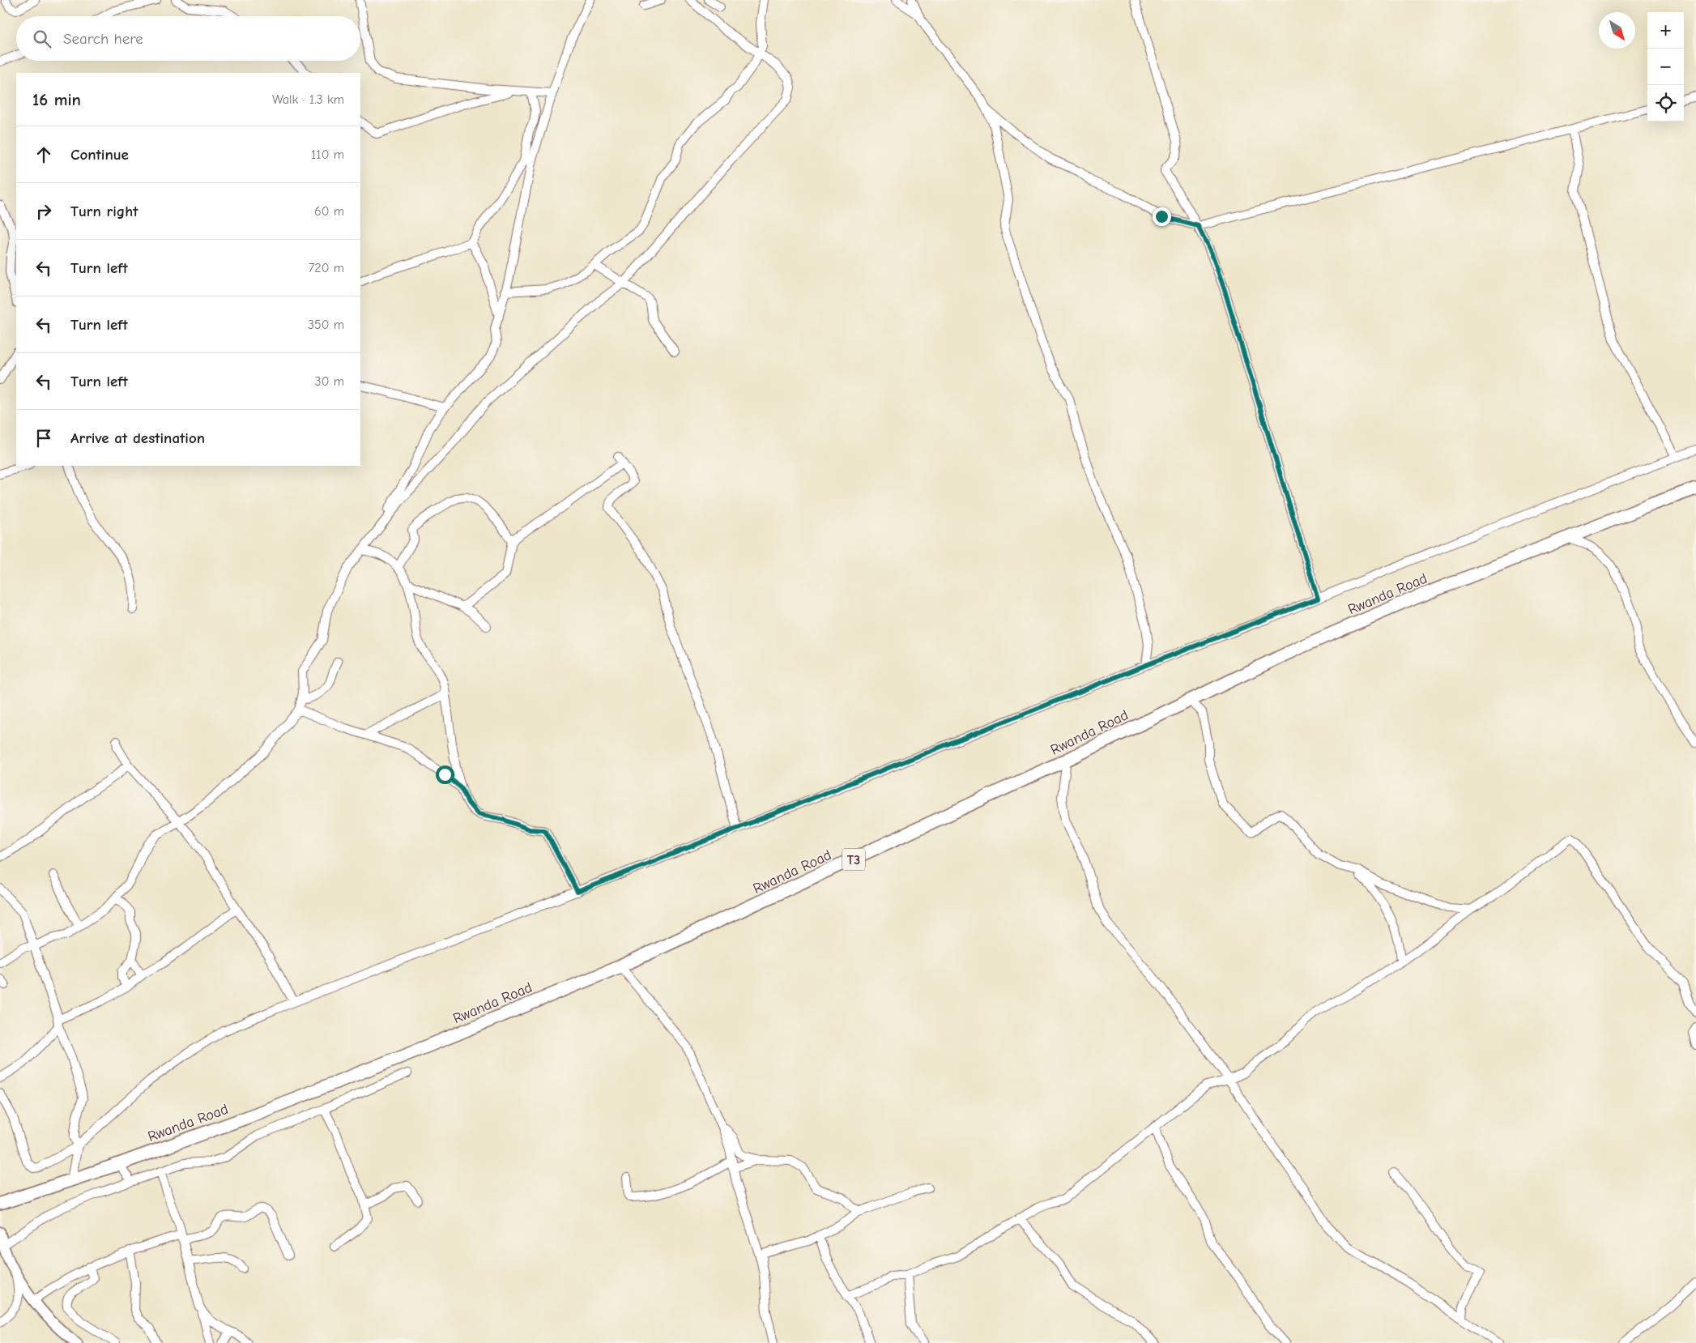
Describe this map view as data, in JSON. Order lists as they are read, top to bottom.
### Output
{
  "streets": {
    "highway": ["Rwanda Road", "T3"]
  },
  "north": "bottom right",
  "page": {
    "map_buttons": ["+", "−"],
    "search": "Search here",
    "heading": ["16 min", "Walk · 1.3 km"],
    "list": [
      ["Continue", "110 m"],
      ["Turn right", "60 m"],
      ["Turn left", "720 m"],
      ["Turn left", "350 m"],
      ["Turn left", "30 m"],
      "Arrive at destination"
    ]
  }
}
